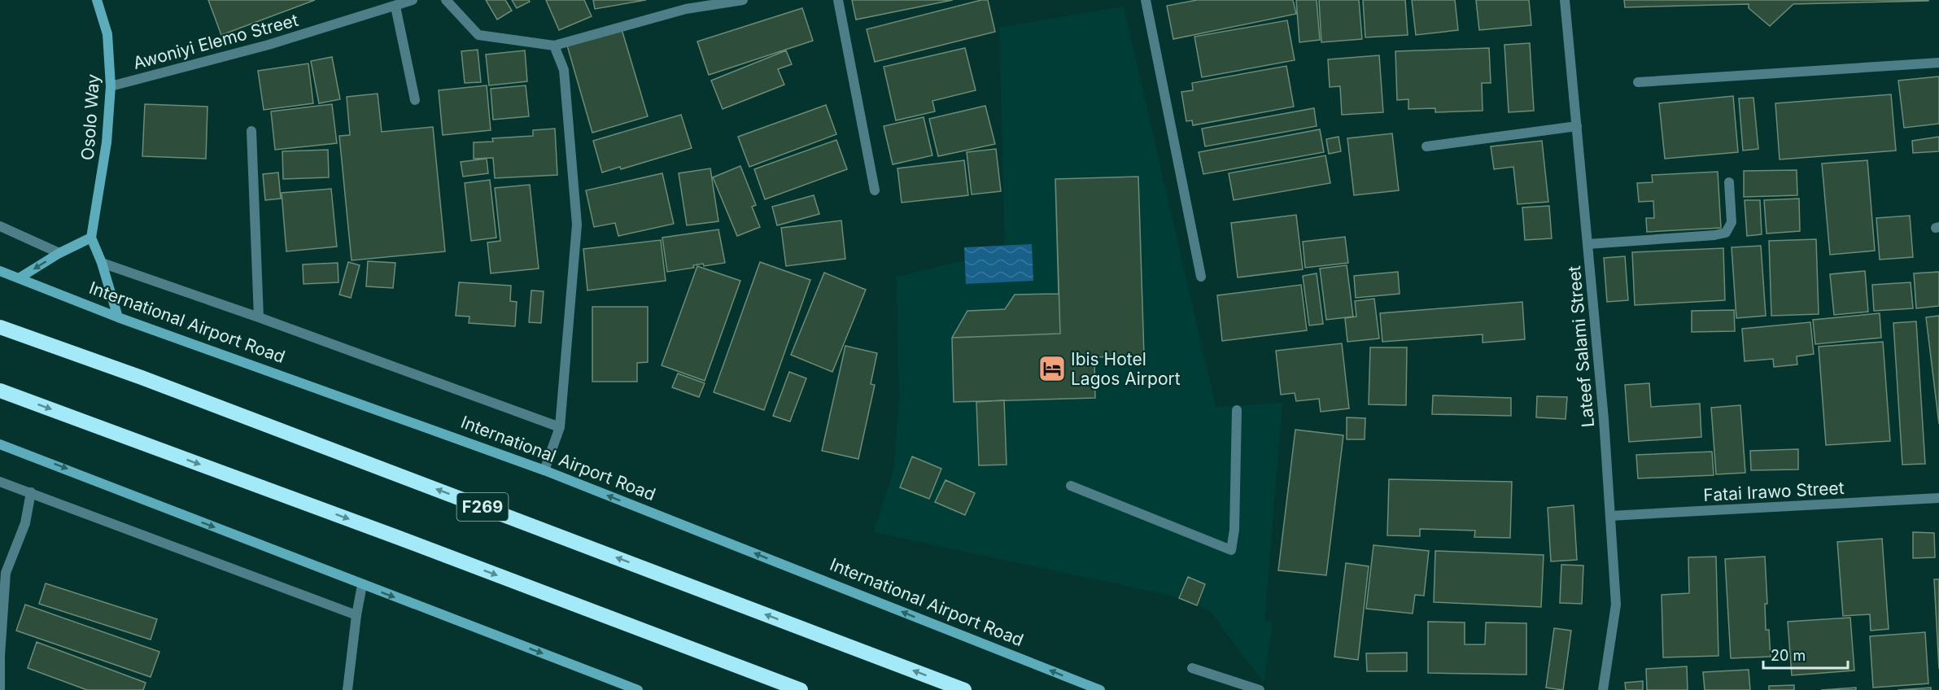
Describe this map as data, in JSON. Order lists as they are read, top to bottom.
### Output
{
  "streets": {
    "highway": ["F269"],
    "main road": ["Osolo Way", "International Airport Road"],
    "street": ["Awoniyi Elemo Street", "Lateef Salami Street", "Fatai Irawo Street"]
  },
  "crossings": [
    ["Awoniyi Elemo Street", "Osolo Way"],
    ["Lateef Salami Street", "Fatai Irawo Street"]
  ],
  "one_way": ["International Airport Road"],
  "places": {
    "hotel": ["Ibis Hotel Lagos Airport"]
  },
  "scale_bar": "20 m"
}
